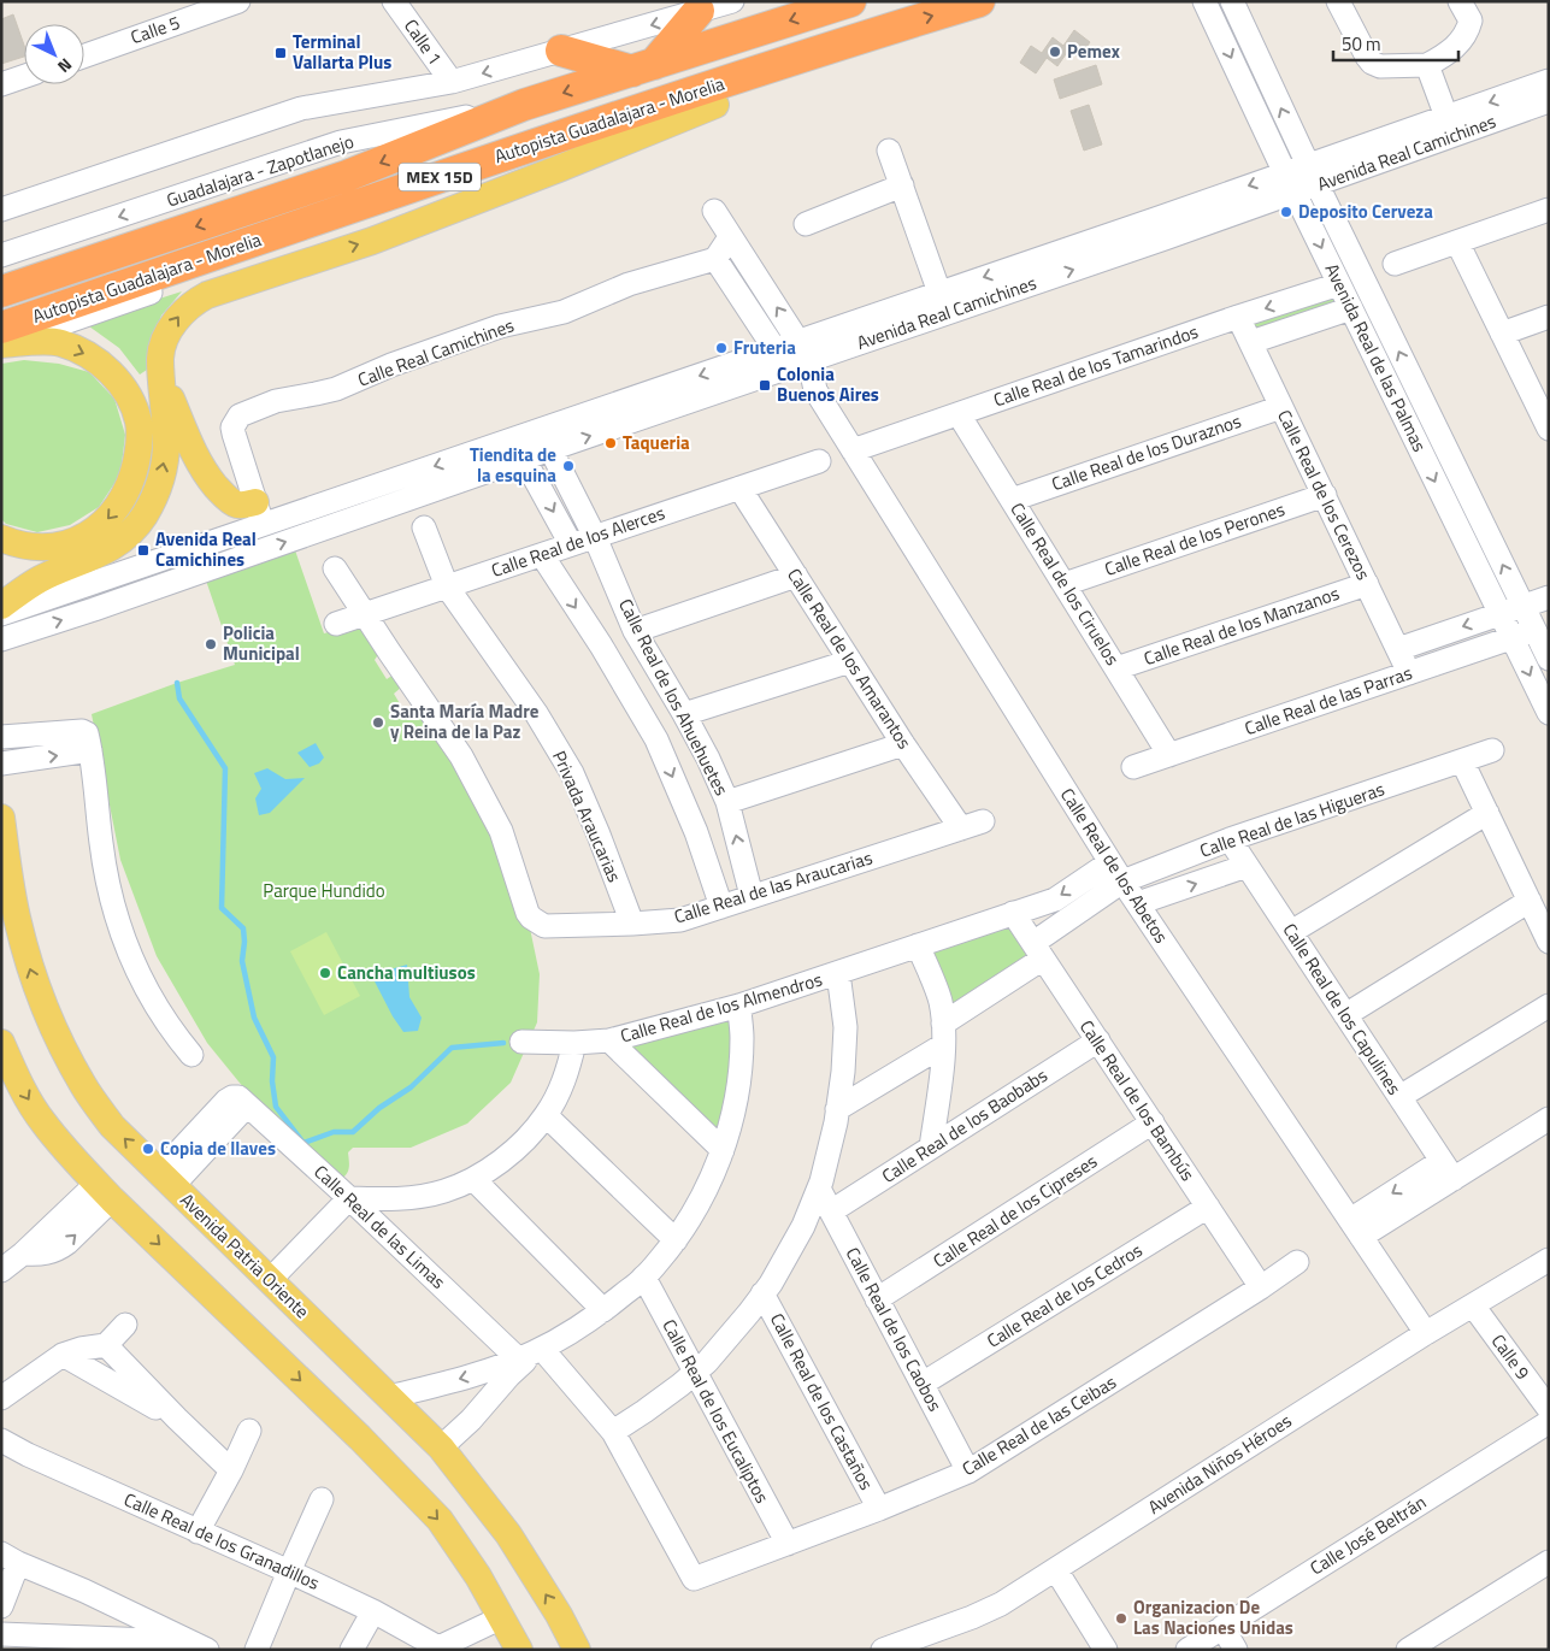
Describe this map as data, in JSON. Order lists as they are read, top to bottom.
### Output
{
  "streets": {
    "highway": ["Autopista Guadalajara - Morelia", "MEX 15D"],
    "main road": ["Avenida Patria Oriente"],
    "street": [
      "Calle 5",
      "Calle 1",
      "Avenida Real Camichines",
      "Guadalajara - Zapotlanejo",
      "Calle Real Camichines",
      "Avenida Real de las Palmas",
      "Calle Real de los Tamarindos",
      "Calle Real de los Duraznos",
      "Calle Real de los Cerezos",
      "Calle Real de los Perones",
      "Calle Real de los Alerces",
      "Calle Real de los Ciruelos",
      "Calle Real de los Manzanos",
      "Calle Real de los Amarantos",
      "Calle Real de los Ahuehuetes",
      "Calle Real de las Parras",
      "Privada Araucarias",
      "Calle Real de las Higueras",
      "Calle Real de los Abetos",
      "Calle Real de las Araucarias",
      "Calle Real de los Almendros",
      "Calle Real de los Capulines",
      "Calle Real de los Bambús",
      "Calle Real de los Baobabs",
      "Calle Real de los Cipreses",
      "Calle Real de las Limas",
      "Calle Real de los Cedros",
      "Calle Real de los Caobos",
      "Calle 9",
      "Calle Real de los Castaños",
      "Calle Real de los Eucaliptos",
      "Calle Real de las Ceibas",
      "Avenida Niños Héroes",
      "Calle José Beltrán",
      "Calle Real de los Granadillos"
    ]
  },
  "crossings": [
    ["Autopista Guadalajara - Morelia", "Guadalajara - Zapotlanejo"],
    ["Avenida Real Camichines", "Calle Real Camichines"],
    ["Avenida Real Camichines", "Avenida Real de las Palmas"],
    ["Avenida Real Camichines", "Calle Real de los Ahuehuetes"],
    ["Avenida Real Camichines", "Calle Real de los Abetos"],
    ["Calle Real Camichines", "Calle Real de los Abetos"],
    ["Avenida Real de las Palmas", "Calle Real de los Tamarindos"],
    ["Avenida Real de las Palmas", "Calle Real de las Parras"],
    ["Calle Real de los Tamarindos", "Calle Real de los Cerezos"],
    ["Calle Real de los Tamarindos", "Calle Real de los Ciruelos"],
    ["Calle Real de los Tamarindos", "Calle Real de los Abetos"],
    ["Calle Real de los Duraznos", "Calle Real de los Cerezos"],
    ["Calle Real de los Duraznos", "Calle Real de los Ciruelos"],
    ["Calle Real de los Cerezos", "Calle Real de los Perones"],
    ["Calle Real de los Cerezos", "Calle Real de los Manzanos"],
    ["Calle Real de los Cerezos", "Calle Real de las Parras"],
    ["Calle Real de los Perones", "Calle Real de los Ciruelos"],
    ["Calle Real de los Alerces", "Calle Real de los Amarantos"],
    ["Calle Real de los Alerces", "Calle Real de los Ahuehuetes"],
    ["Calle Real de los Alerces", "Privada Araucarias"],
    ["Calle Real de los Alerces", "Calle Real de las Araucarias"],
    ["Calle Real de los Ciruelos", "Calle Real de los Manzanos"],
    ["Calle Real de los Ciruelos", "Calle Real de las Parras"],
    ["Calle Real de los Amarantos", "Calle Real de las Araucarias"],
    ["Calle Real de los Ahuehuetes", "Calle Real de las Araucarias"],
    ["Privada Araucarias", "Calle Real de las Araucarias"],
    ["Calle Real de las Higueras", "Calle Real de los Abetos"],
    ["Calle Real de las Higueras", "Calle Real de los Capulines"],
    ["Calle Real de las Higueras", "Calle Real de los Bambús"],
    ["Calle Real de los Abetos", "Calle Real de los Almendros"],
    ["Calle Real de los Abetos", "Avenida Niños Héroes"],
    ["Calle Real de los Almendros", "Calle Real de los Bambús"],
    ["Calle Real de los Bambús", "Calle Real de los Baobabs"],
    ["Calle Real de los Bambús", "Calle Real de los Cipreses"],
    ["Calle Real de los Bambús", "Calle Real de los Cedros"],
    ["Calle Real de los Bambús", "Calle Real de las Ceibas"],
    ["Calle Real de los Baobabs", "Calle Real de los Caobos"],
    ["Calle Real de los Cipreses", "Calle Real de los Caobos"],
    ["Calle Real de las Limas", "Avenida Patria Oriente"],
    ["Calle Real de las Limas", "Calle Real de las Ceibas"],
    ["Calle Real de los Cedros", "Calle Real de los Caobos"],
    ["Calle Real de los Caobos", "Calle Real de las Ceibas"],
    ["Calle 9", "Avenida Niños Héroes"],
    ["Calle Real de los Castaños", "Calle Real de las Ceibas"],
    ["Calle Real de los Eucaliptos", "Calle Real de las Ceibas"]
  ],
  "parks": ["Parque Hundido"],
  "places": {
    "other": [
      "Pemex",
      "Deposito Cerveza",
      "Fruteria",
      "Taqueria",
      "Tiendita de la esquina",
      "Policia Municipal",
      "Santa María Madre y Reina de la Paz",
      "Cancha multiusos",
      "Copia de llaves",
      "Organizacion De Las Naciones Unidas"
    ],
    "transit": ["Terminal Vallarta Plus", "Colonia Buenos Aires", "Avenida Real Camichines"]
  },
  "scale_bar": "50 m",
  "north": "bottom right"
}
